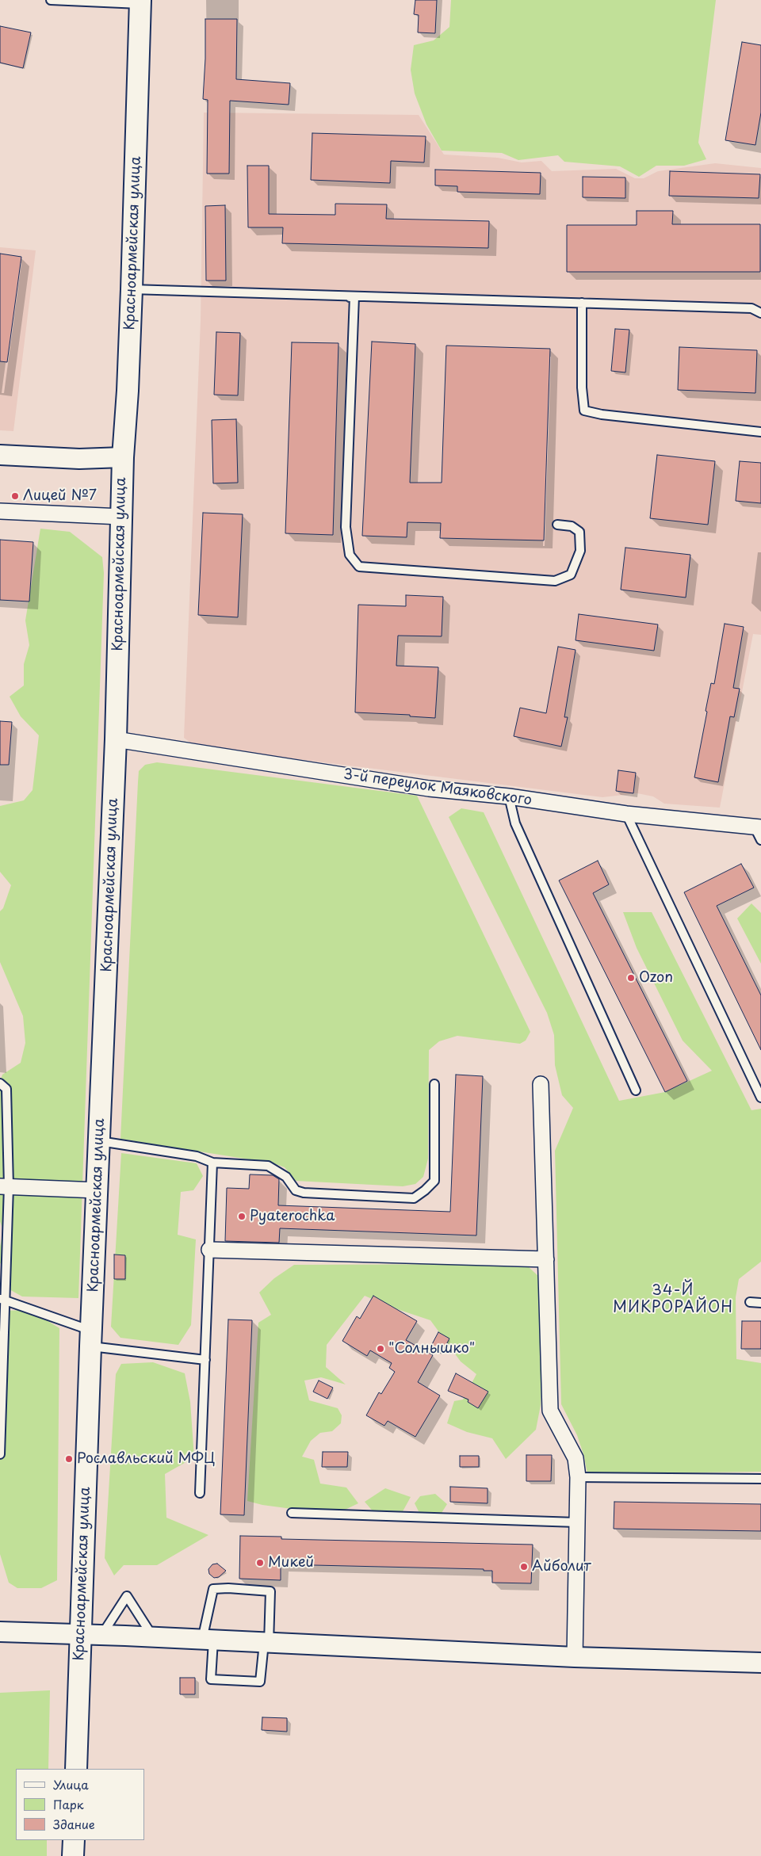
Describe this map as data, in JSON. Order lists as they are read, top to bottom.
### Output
{
  "streets": {
    "main road": ["Красноармейская улица"],
    "street": ["3-й переулок Маяковского"]
  },
  "crossings": [
    ["Красноармейская улица", "3-й переулок Маяковского"]
  ],
  "districts": ["34-Й МИКРОРАЙОН"],
  "places": [
    "Лицей №7",
    "Ozon",
    "Pyaterochka",
    "\"Солнышко\"",
    "Рославльский МФЦ",
    "Микей",
    "Айболит"
  ],
  "legend": ["Улица", "Парк", "Здание"]
}
